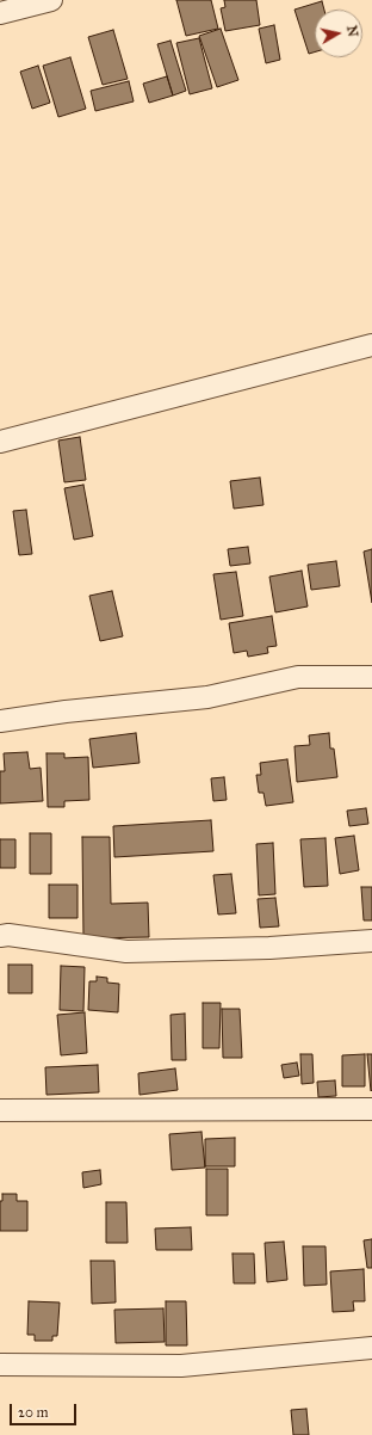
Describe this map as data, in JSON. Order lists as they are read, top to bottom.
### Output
{
  "scale_bar": "20 m",
  "north": "right"
}
